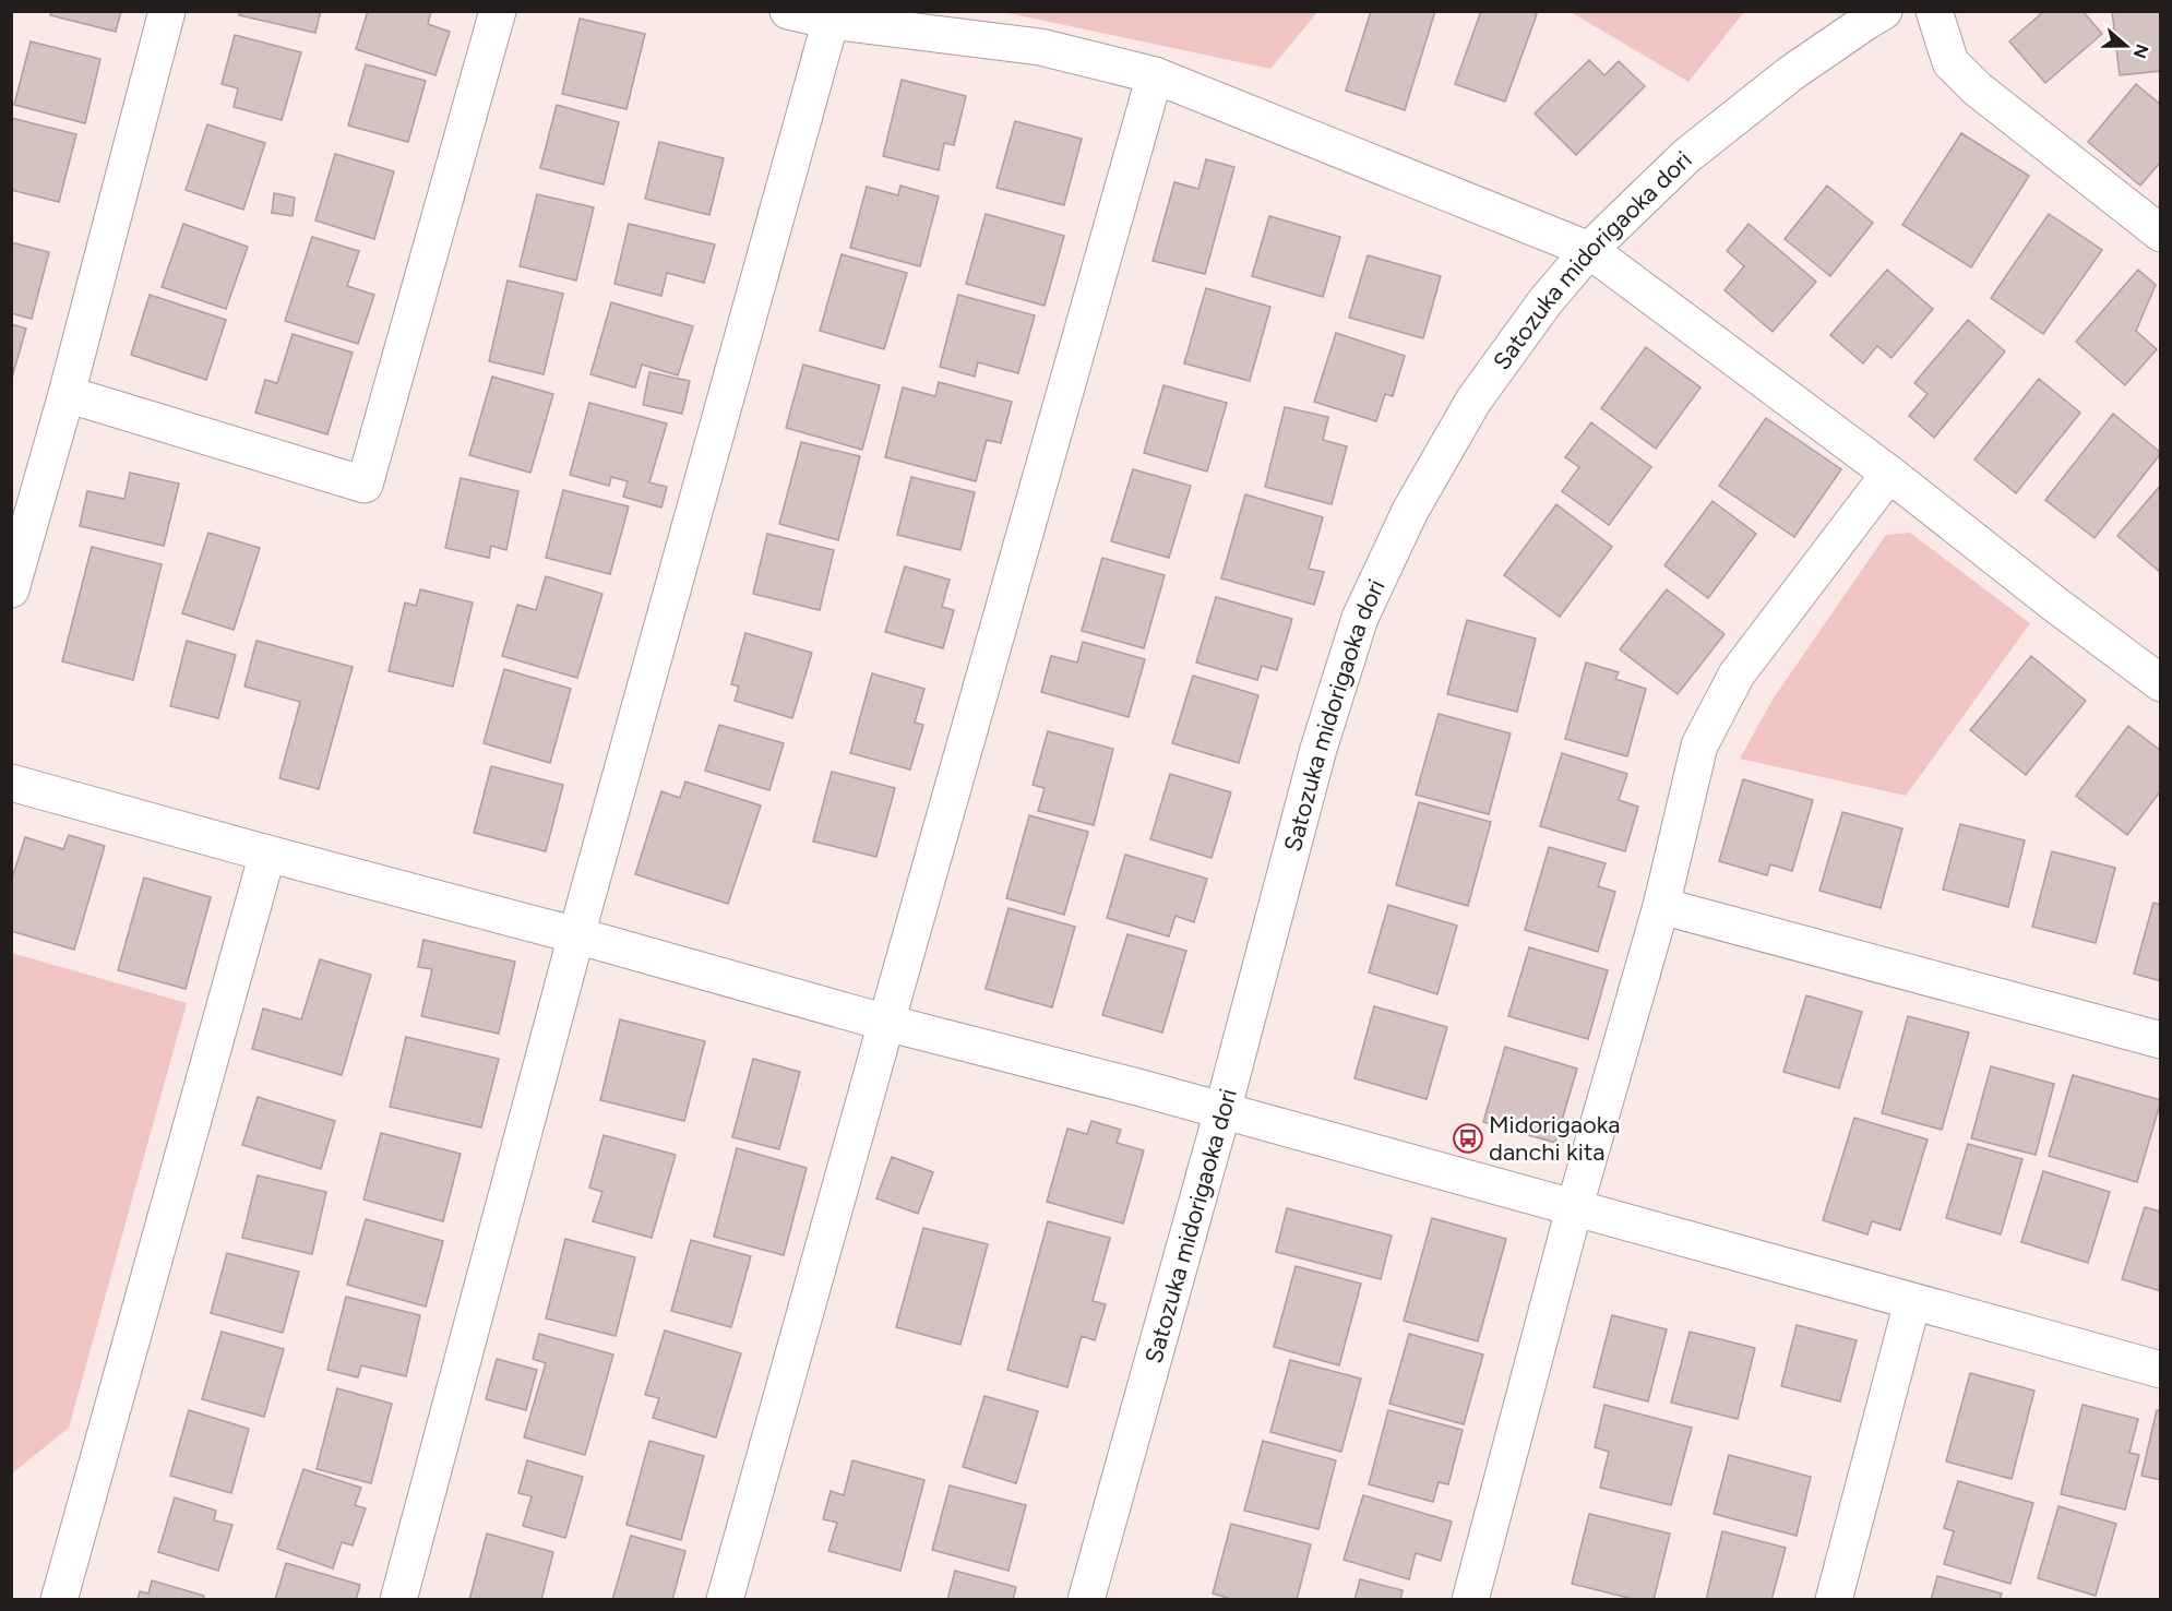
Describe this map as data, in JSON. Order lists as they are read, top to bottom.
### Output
{
  "streets": {
    "street": ["Satozuka midorigaoka dori"]
  },
  "places": {
    "bus stop": ["Midorigaoka danchi kita"]
  },
  "north": "right"
}
